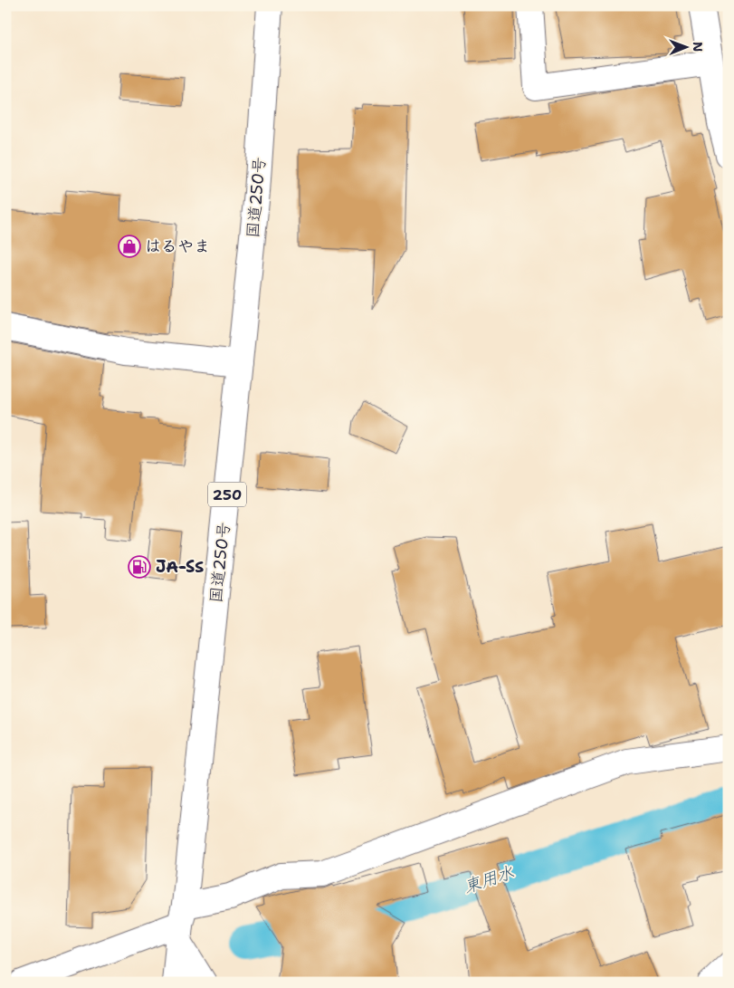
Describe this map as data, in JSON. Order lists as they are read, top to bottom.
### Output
{
  "streets": {
    "main road": ["国道250号", "250"]
  },
  "water": ["東用水"],
  "places": {
    "shop": ["はるやま"],
    "fuel station": ["JA-SS"]
  },
  "north": "right"
}
